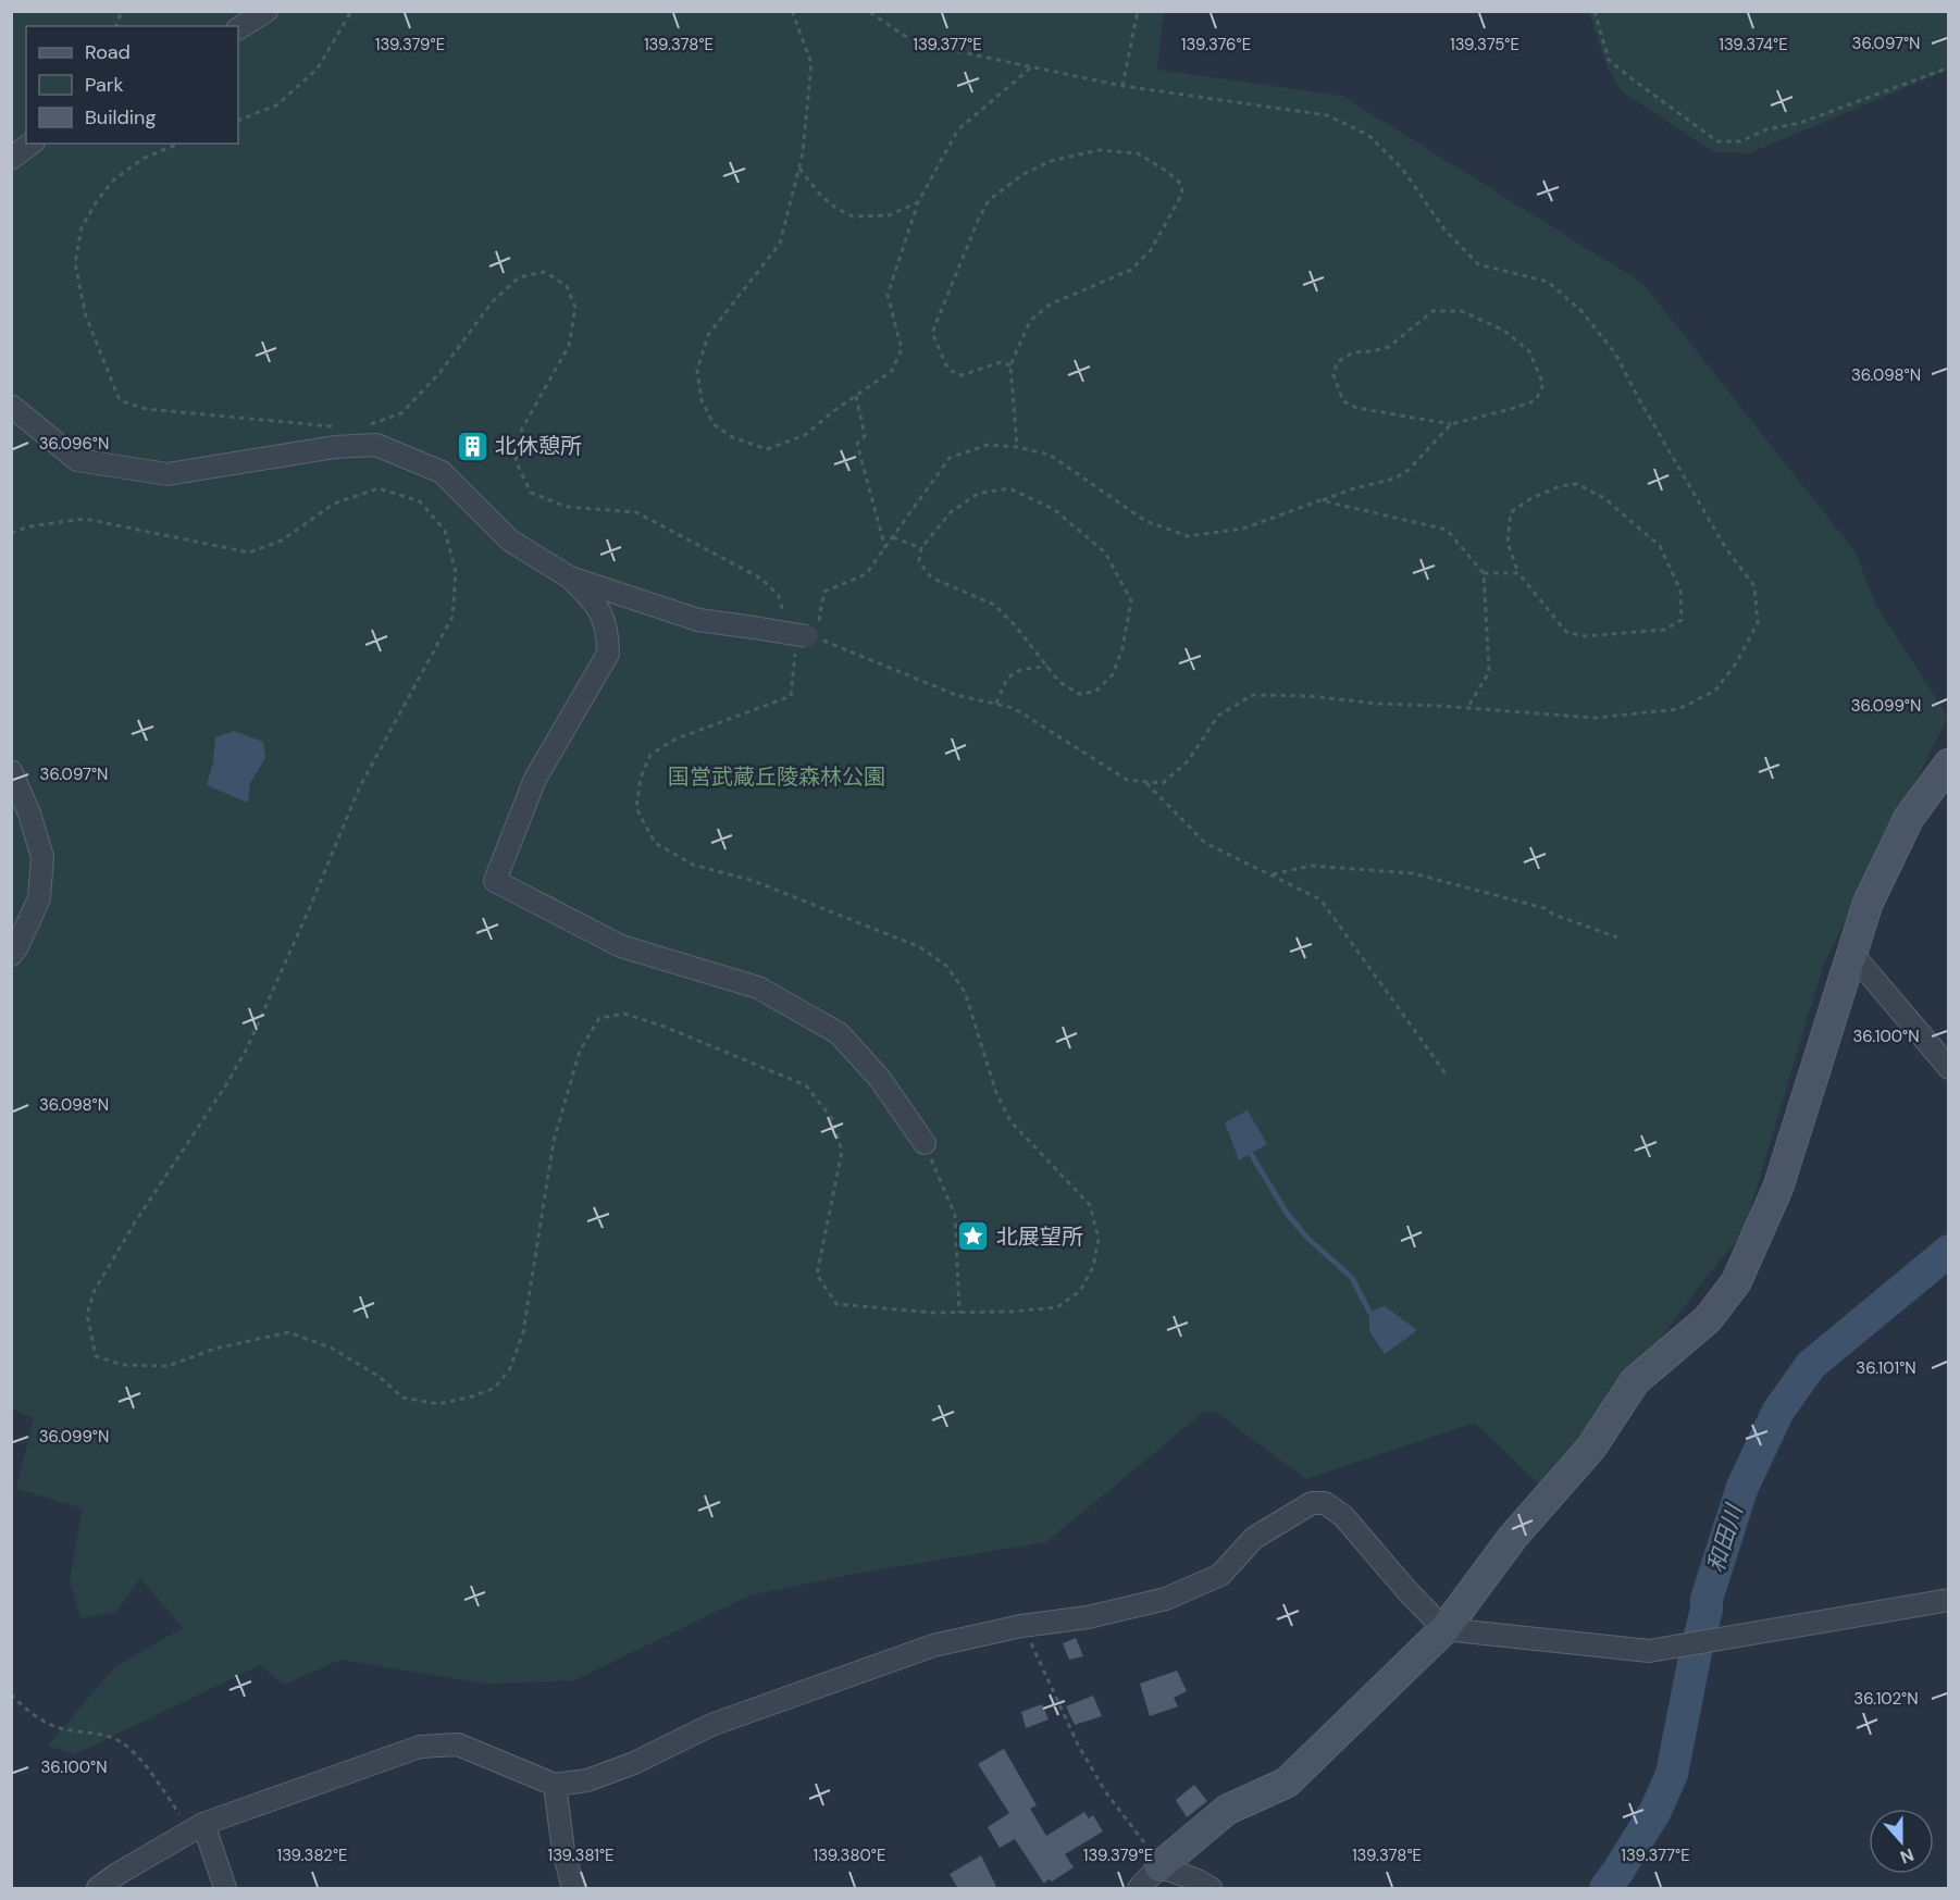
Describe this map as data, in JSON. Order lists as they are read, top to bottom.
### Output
{
  "water": ["和田川"],
  "parks": ["国営武蔵丘陵森林公園"],
  "places": {
    "building": ["北休憩所"],
    "place": ["北展望所"]
  },
  "legend": ["Road", "Park", "Building"],
  "north": "bottom",
  "coordinates": [
    "36.097°N",
    "139.379°E",
    "139.378°E",
    "139.377°E",
    "139.376°E",
    "139.375°E",
    "139.374°E",
    "36.098°N",
    "36.096°N",
    "36.099°N",
    "36.100°N",
    "36.101°N",
    "36.102°N",
    "139.382°E",
    "139.381°E",
    "139.380°E"
  ]
}
